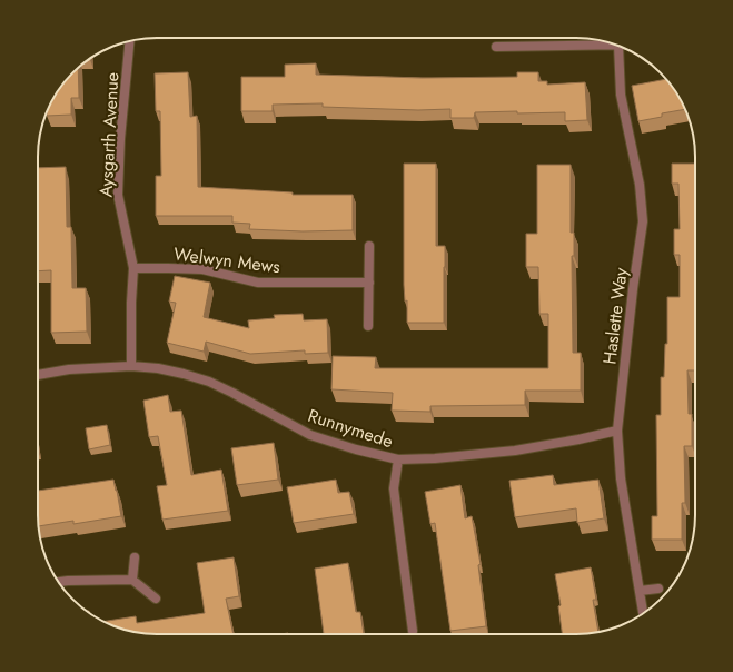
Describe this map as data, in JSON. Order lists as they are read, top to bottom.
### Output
{
  "streets": {
    "street": [
      "Aysgarth Avenue",
      "Welwyn Mews",
      "Haslette Way",
      "Runnymede"
    ]
  },
  "crossings": [
    ["Aysgarth Avenue", "Welwyn Mews"],
    ["Aysgarth Avenue", "Runnymede"],
    ["Haslette Way", "Runnymede"]
  ]
}
